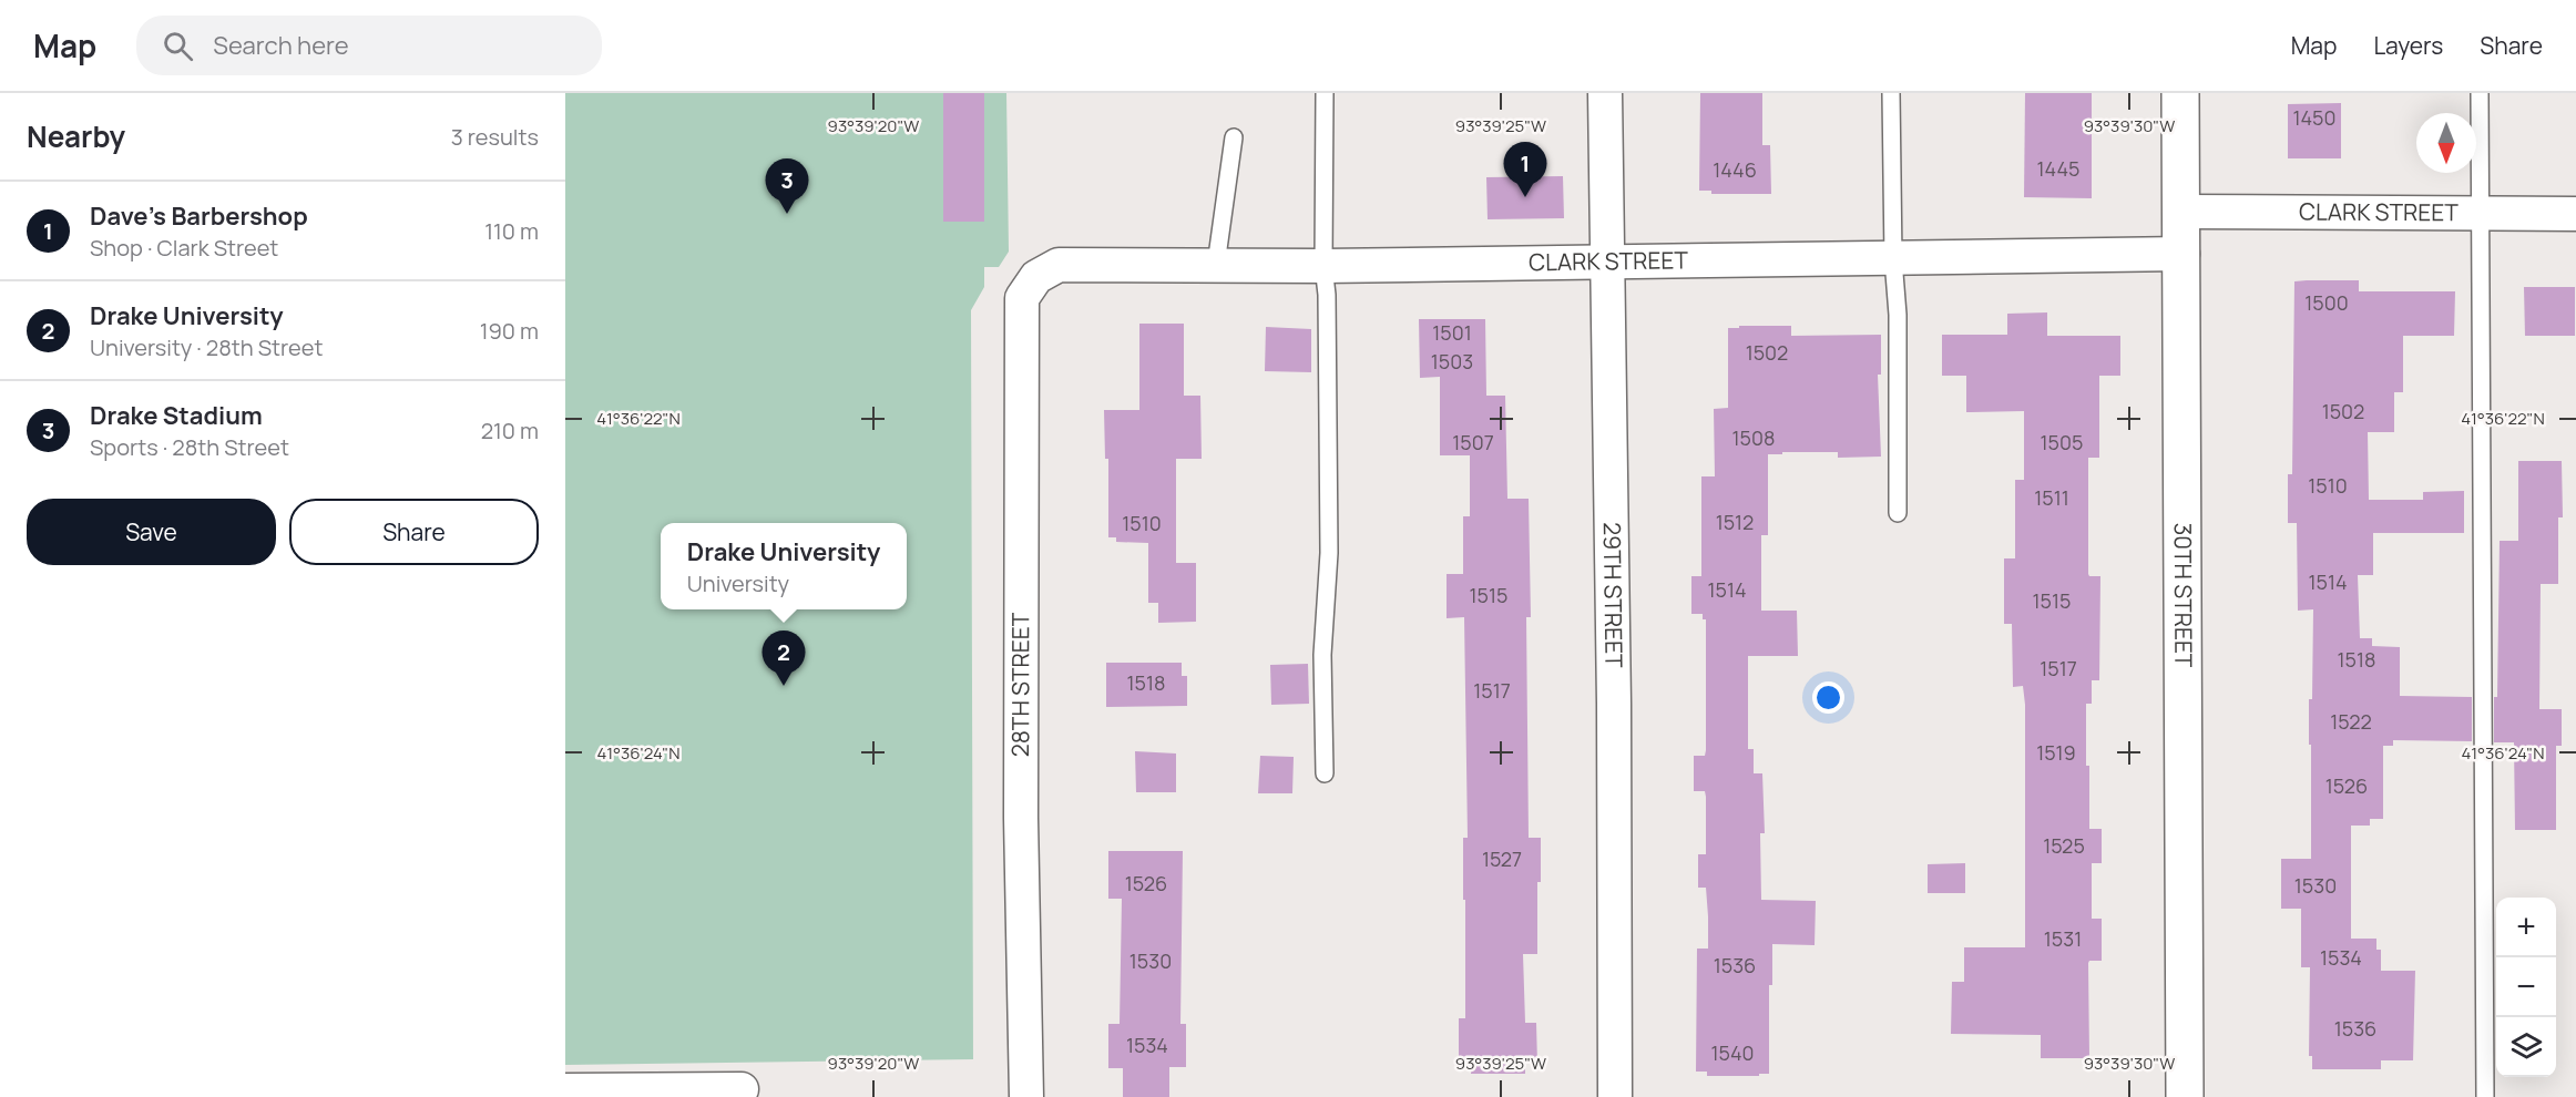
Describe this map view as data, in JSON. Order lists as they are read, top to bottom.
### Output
{
  "streets": {
    "street": [
      "CLARK STREET",
      "29TH STREET",
      "30TH STREET",
      "28TH STREET"
    ]
  },
  "crossings": [
    ["CLARK STREET", "29TH STREET"],
    ["CLARK STREET", "30TH STREET"],
    ["CLARK STREET", "28TH STREET"]
  ],
  "house_numbers": [
    "1450",
    "1445",
    "1446",
    "1500",
    "1501",
    "1502",
    "1503",
    "1502",
    "1508",
    "1507",
    "1505",
    "1510",
    "1511",
    "1512",
    "1510",
    "1514",
    "1514",
    "1515",
    "1515",
    "1518",
    "1517",
    "1518",
    "1517",
    "1522",
    "1519",
    "1526",
    "1525",
    "1527",
    "1526",
    "1530",
    "1531",
    "1534",
    "1530",
    "1536",
    "1536",
    "1534",
    "1540"
  ],
  "north": "bottom",
  "page": {
    "header": "Map",
    "search": "Search here",
    "nav": ["Map", "Layers", "Share"],
    "heading": ["Nearby", "3 results"],
    "pins": ["1", "3", "2"],
    "list": [
      {
        "mark": "1",
        "name": "Dave's Barbershop",
        "note": "Shop · Clark Street",
        "value": "110 m"
      },
      {
        "mark": "2",
        "name": "Drake University",
        "note": "University · 28th Street",
        "value": "190 m"
      },
      {
        "mark": "3",
        "name": "Drake Stadium",
        "note": "Sports · 28th Street",
        "value": "210 m"
      }
    ],
    "buttons": ["Save", "Share"],
    "popup": ["Drake University", "University"],
    "map_buttons": ["+", "−"]
  },
  "coordinates": [
    "93°39'20\"W",
    "93°39'25\"W",
    "93°39'30\"W",
    "41°36'22\"N",
    "41°36'24\"N"
  ]
}
